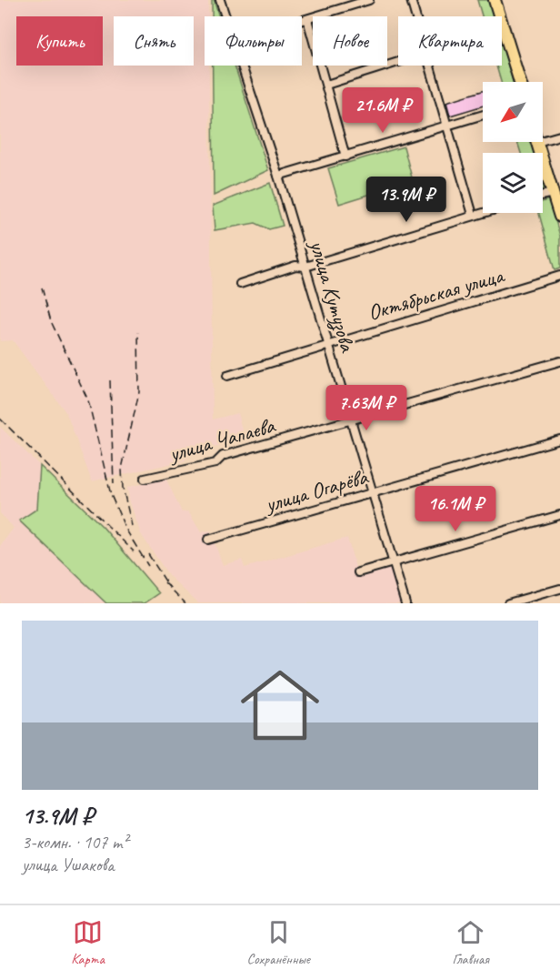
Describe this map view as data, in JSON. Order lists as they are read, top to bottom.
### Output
{
  "streets": {
    "street": [
      "Октябрьская улица",
      "улица Кутузова",
      "улица Чапаева",
      "улица Огарёва"
    ]
  },
  "crossings": [
    ["Октябрьская улица", "улица Кутузова"],
    ["улица Кутузова", "улица Чапаева"],
    ["улица Кутузова", "улица Огарёва"]
  ],
  "north": "bottom left",
  "page": {
    "chip": [
      "Купить",
      "Снять",
      "Фильтры",
      "Новое",
      "Квартира"
    ],
    "price": [
      "21.6M ₽",
      "13.9M ₽",
      "7.63M ₽",
      "16.1M ₽"
    ],
    "list": [
      {
        "name": "13.9M ₽",
        "note": "3-комн. · 107 m² · улица Ушакова"
      }
    ],
    "tabs": ["Карта", "Сохранённые", "Главная"]
  }
}
